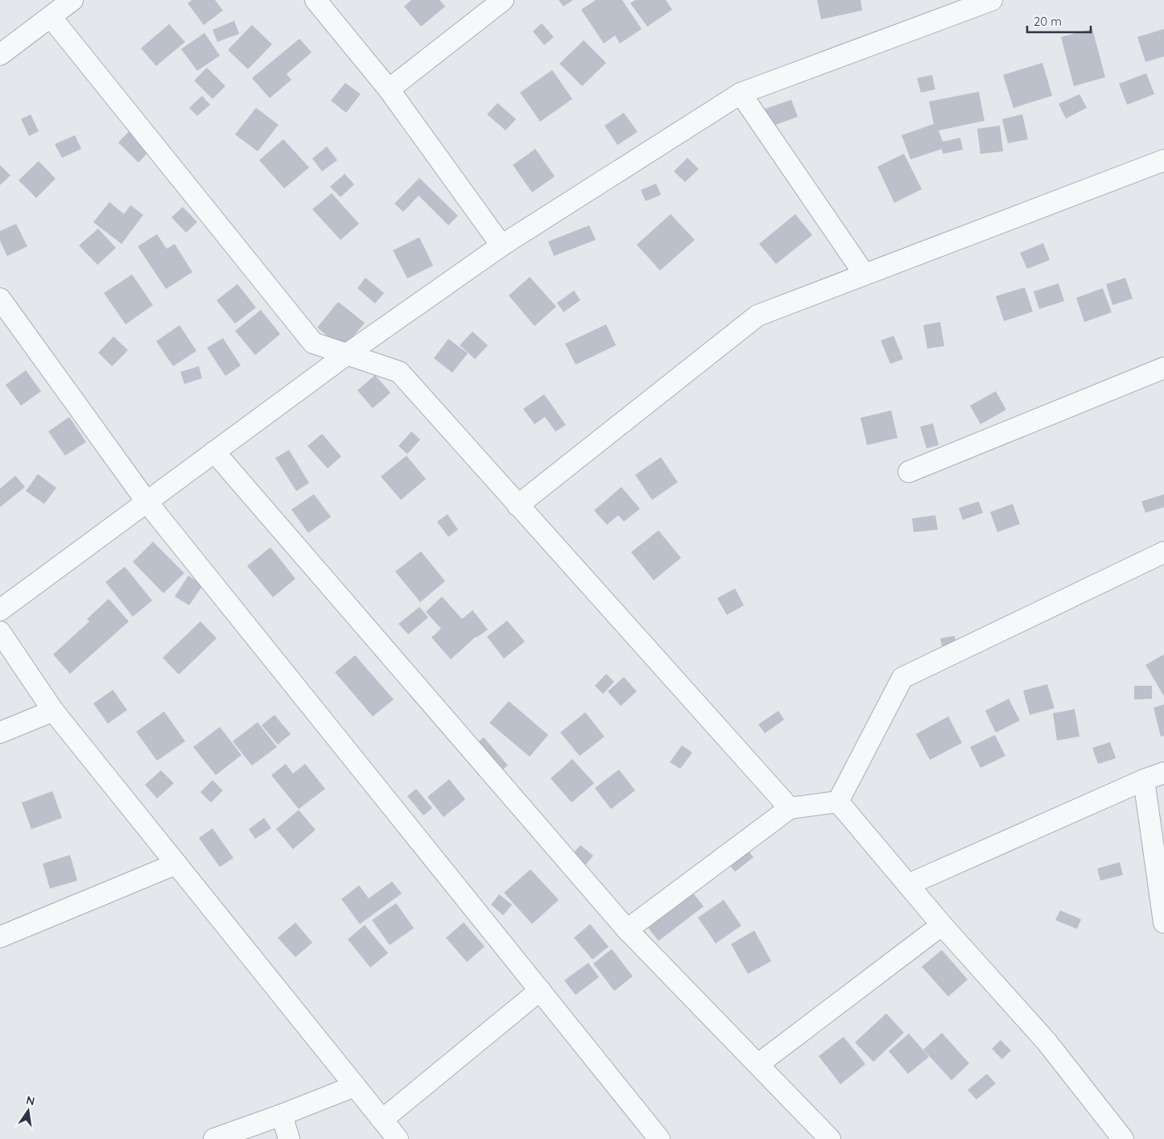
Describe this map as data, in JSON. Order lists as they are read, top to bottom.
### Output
{
  "scale_bar": "20 m",
  "north": "top"
}
